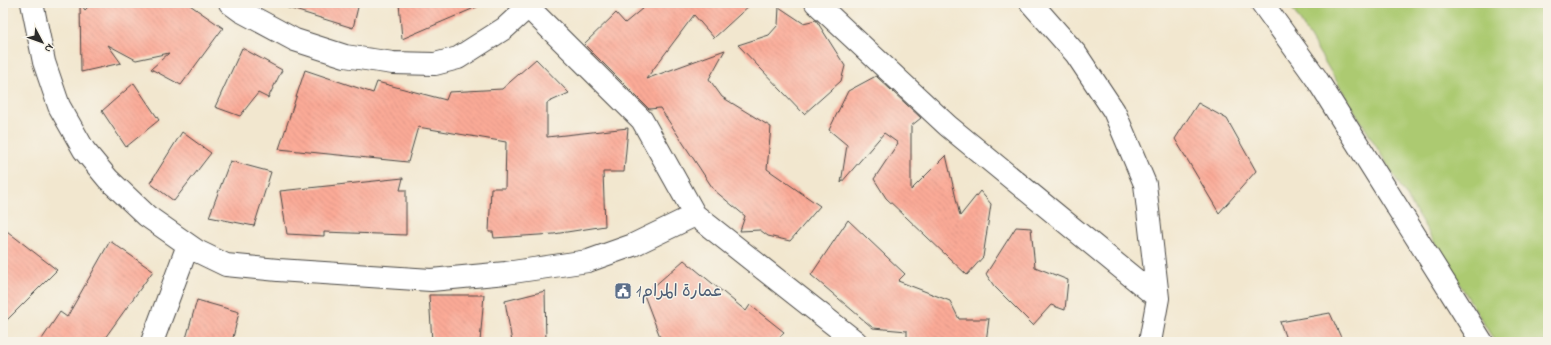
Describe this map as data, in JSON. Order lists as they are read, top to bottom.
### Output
{
  "places": {
    "public building": ["عمارة المرام1"]
  },
  "north": "bottom right"
}
